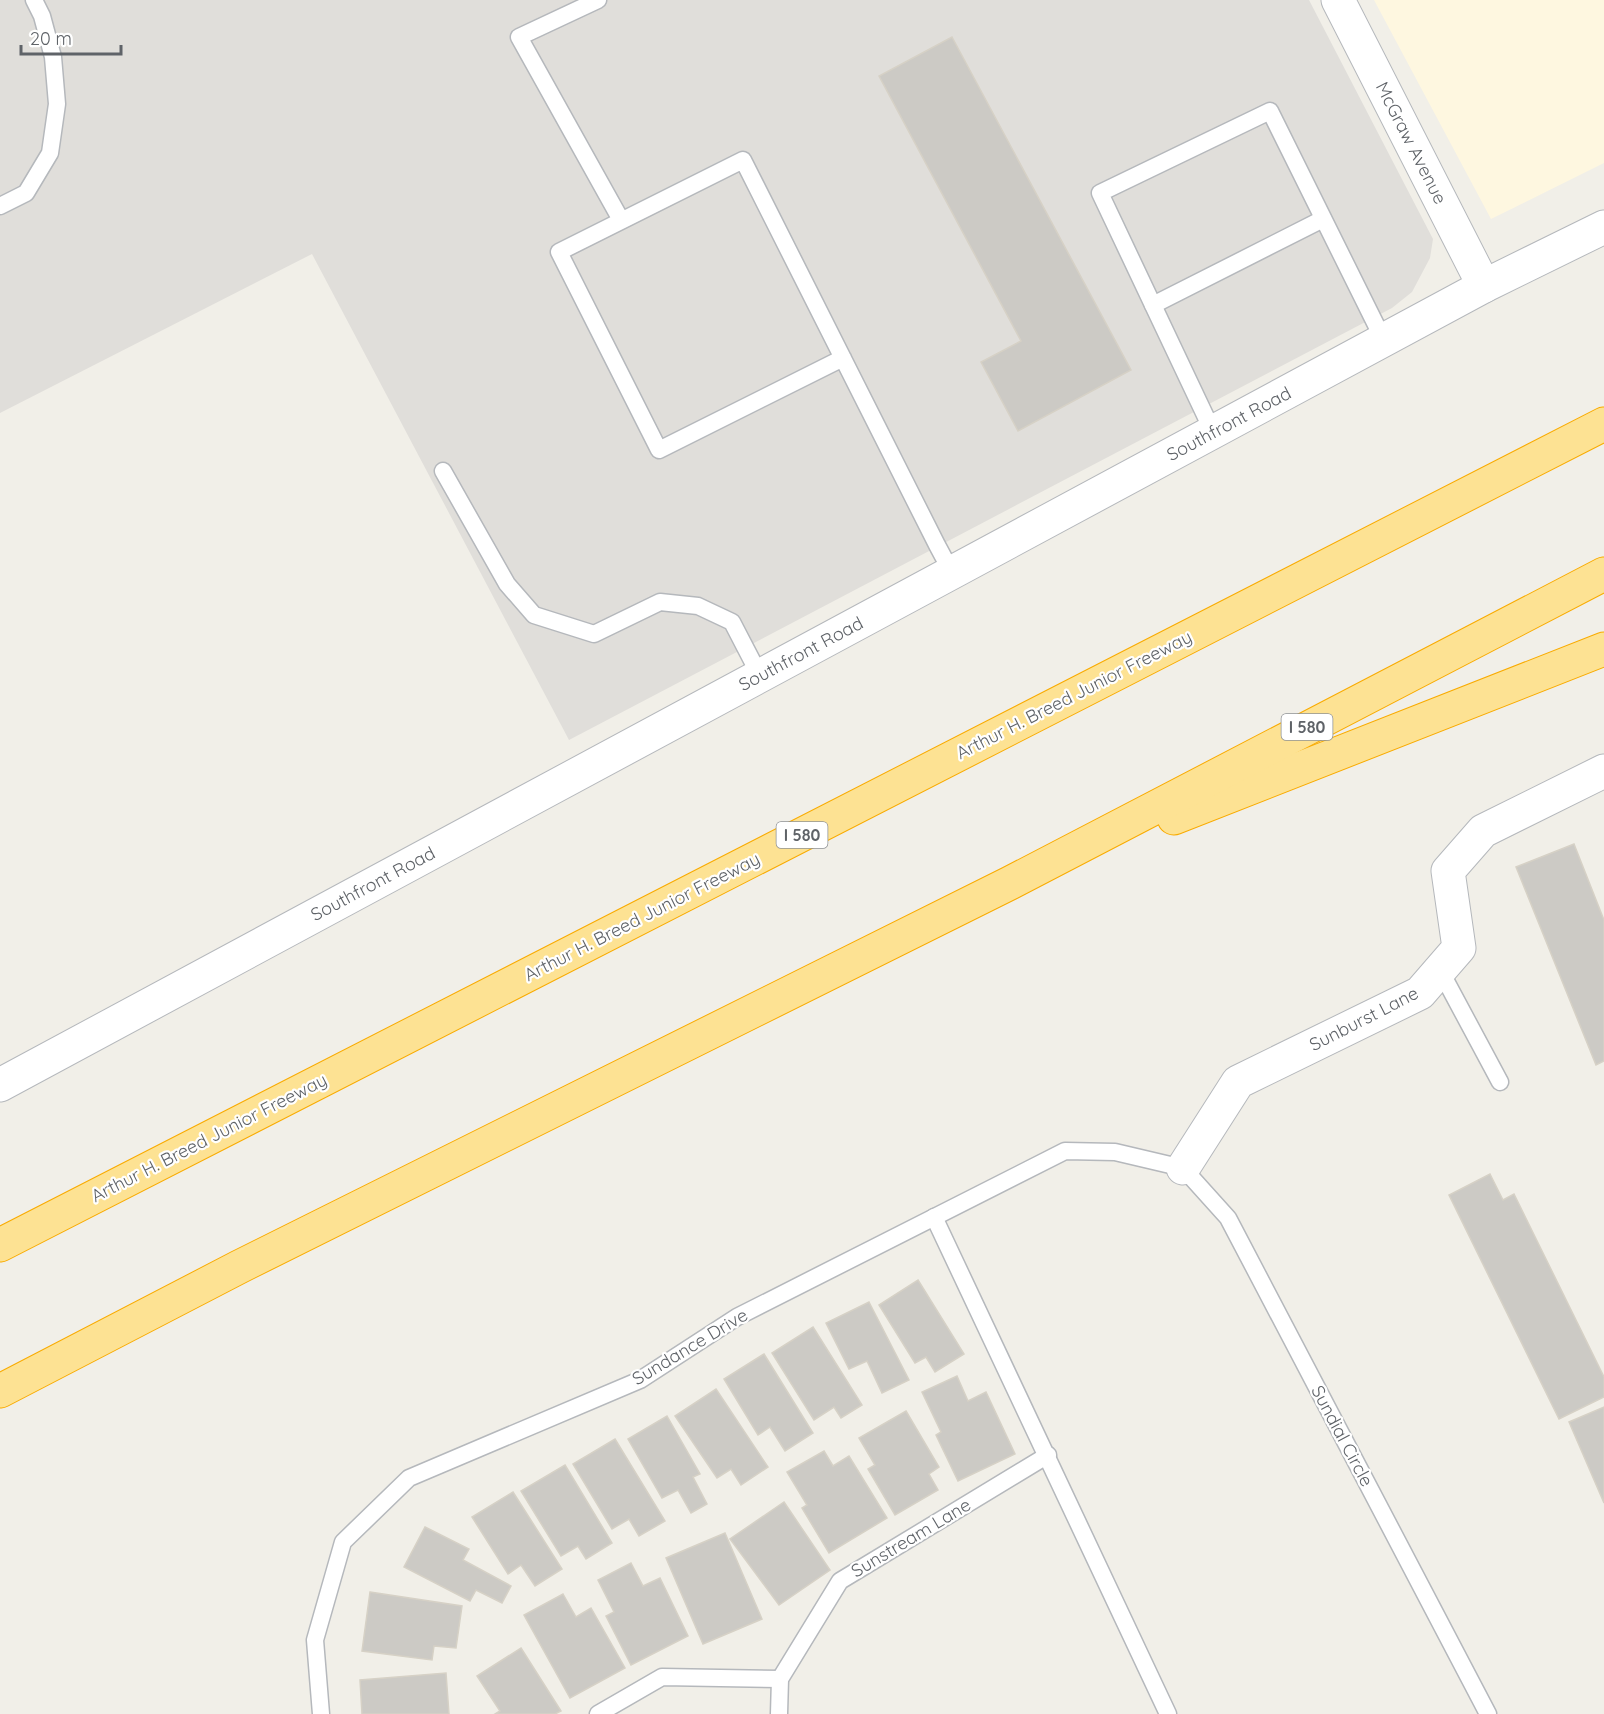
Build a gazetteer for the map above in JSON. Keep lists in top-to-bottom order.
{
  "streets": {
    "highway": ["Arthur H. Breed Junior Freeway", "I 580"],
    "street": ["McGraw Avenue", "Southfront Road", "Sunburst Lane"],
    "lane": ["Sundance Drive", "Sundial Circle", "Sunstream Lane"]
  },
  "crossings": [
    ["McGraw Avenue", "Southfront Road"],
    ["Sunburst Lane", "Sundance Drive"],
    ["Sunburst Lane", "Sundial Circle"],
    ["Sundance Drive", "Sundial Circle"]
  ],
  "scale_bar": "20 m"
}
